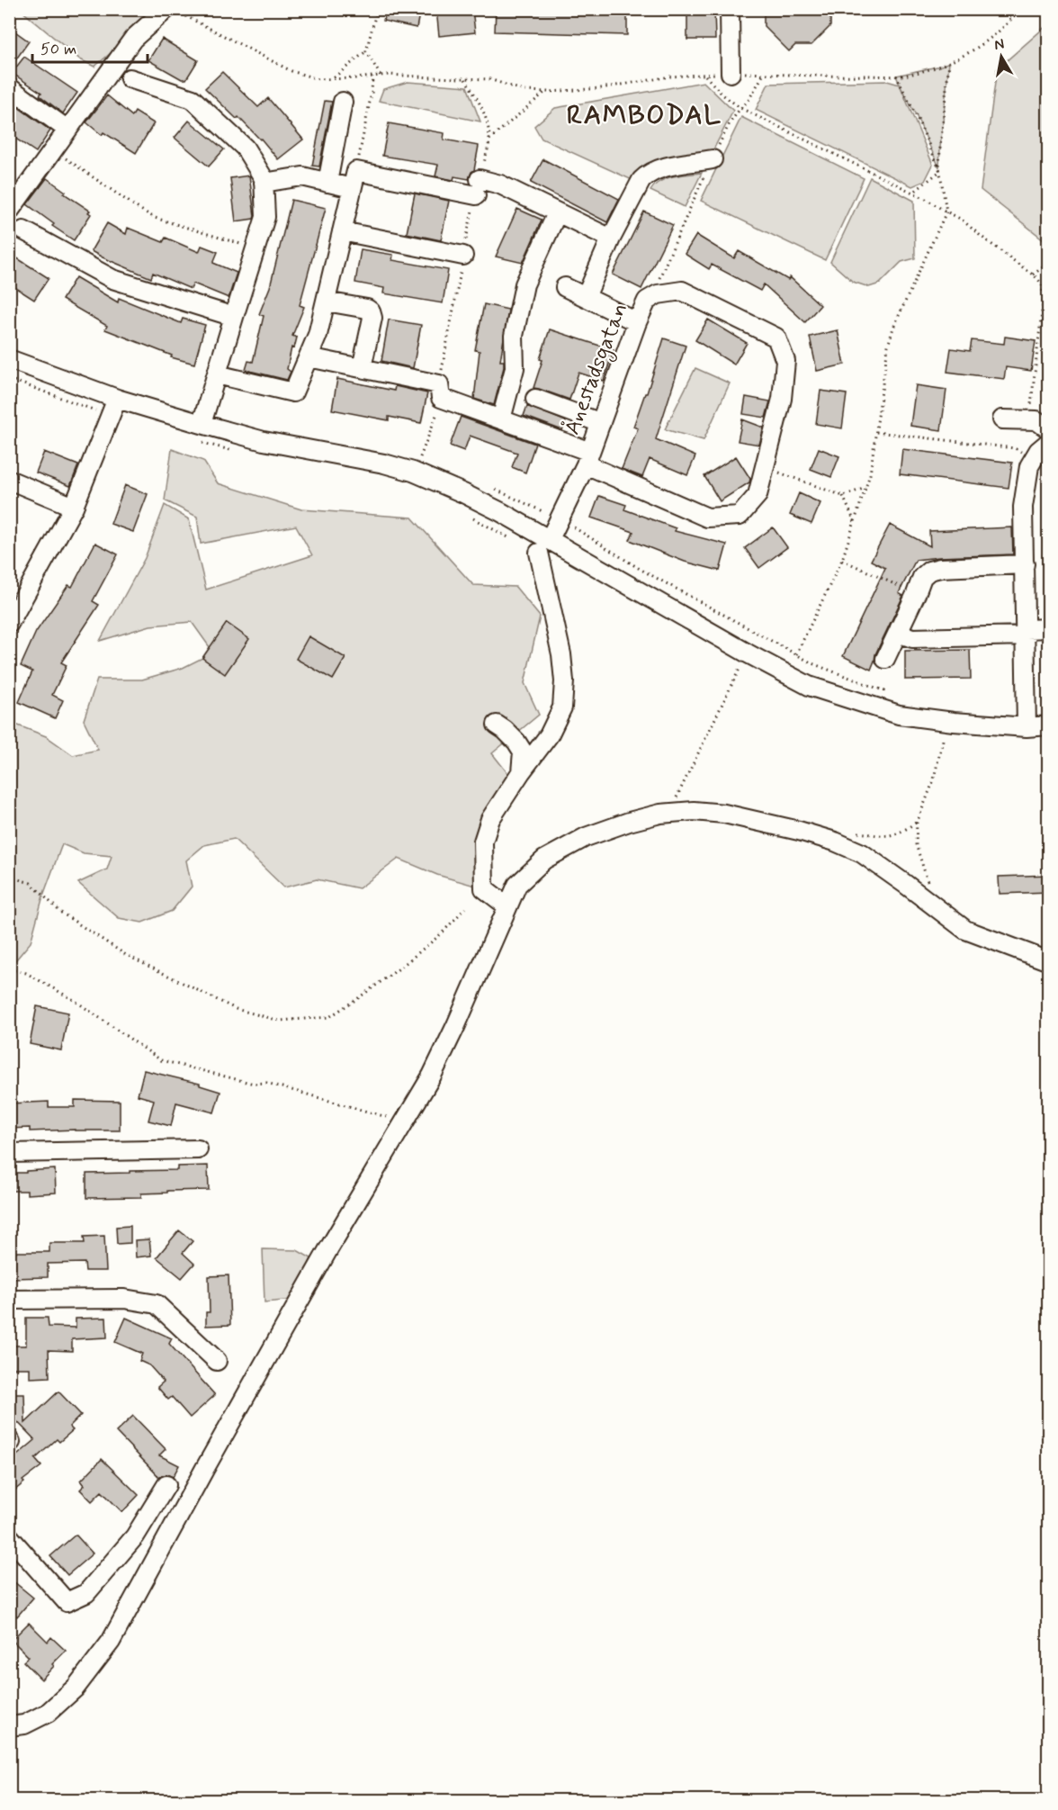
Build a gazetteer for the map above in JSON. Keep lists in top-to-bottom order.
{
  "streets": {
    "street": ["Ånestadsgatan"]
  },
  "districts": ["RAMBODAL"],
  "scale_bar": "50 m",
  "north": "top"
}
